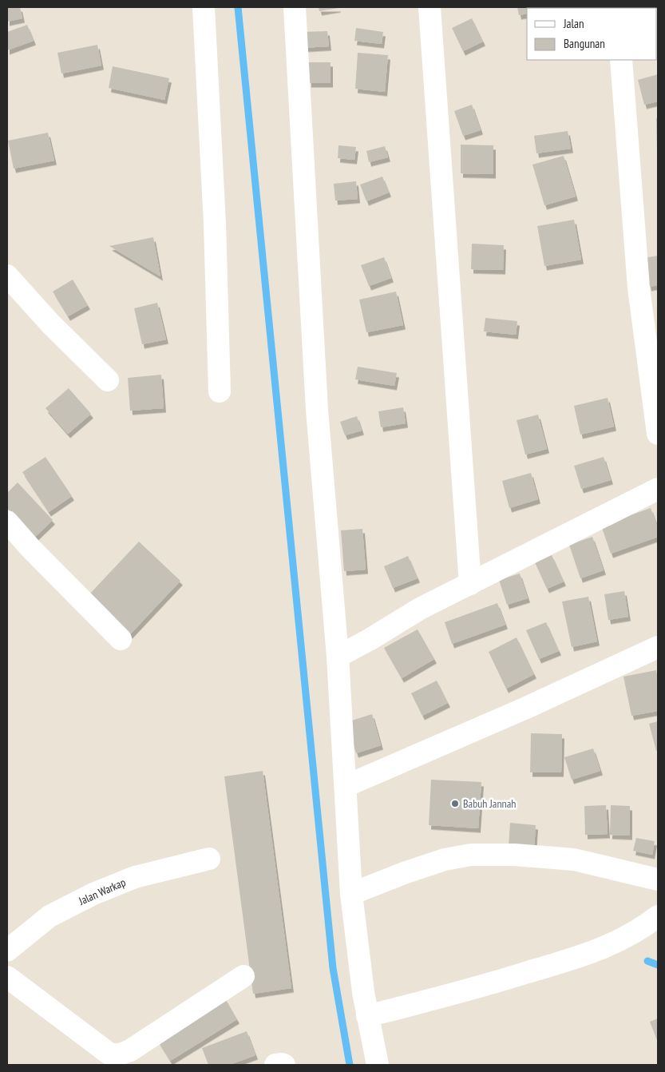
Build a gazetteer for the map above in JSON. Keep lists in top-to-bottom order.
{
  "streets": {
    "street": ["Jalan Warkap"]
  },
  "places": ["Babuh Jannah"],
  "legend": ["Jalan", "Bangunan"]
}
